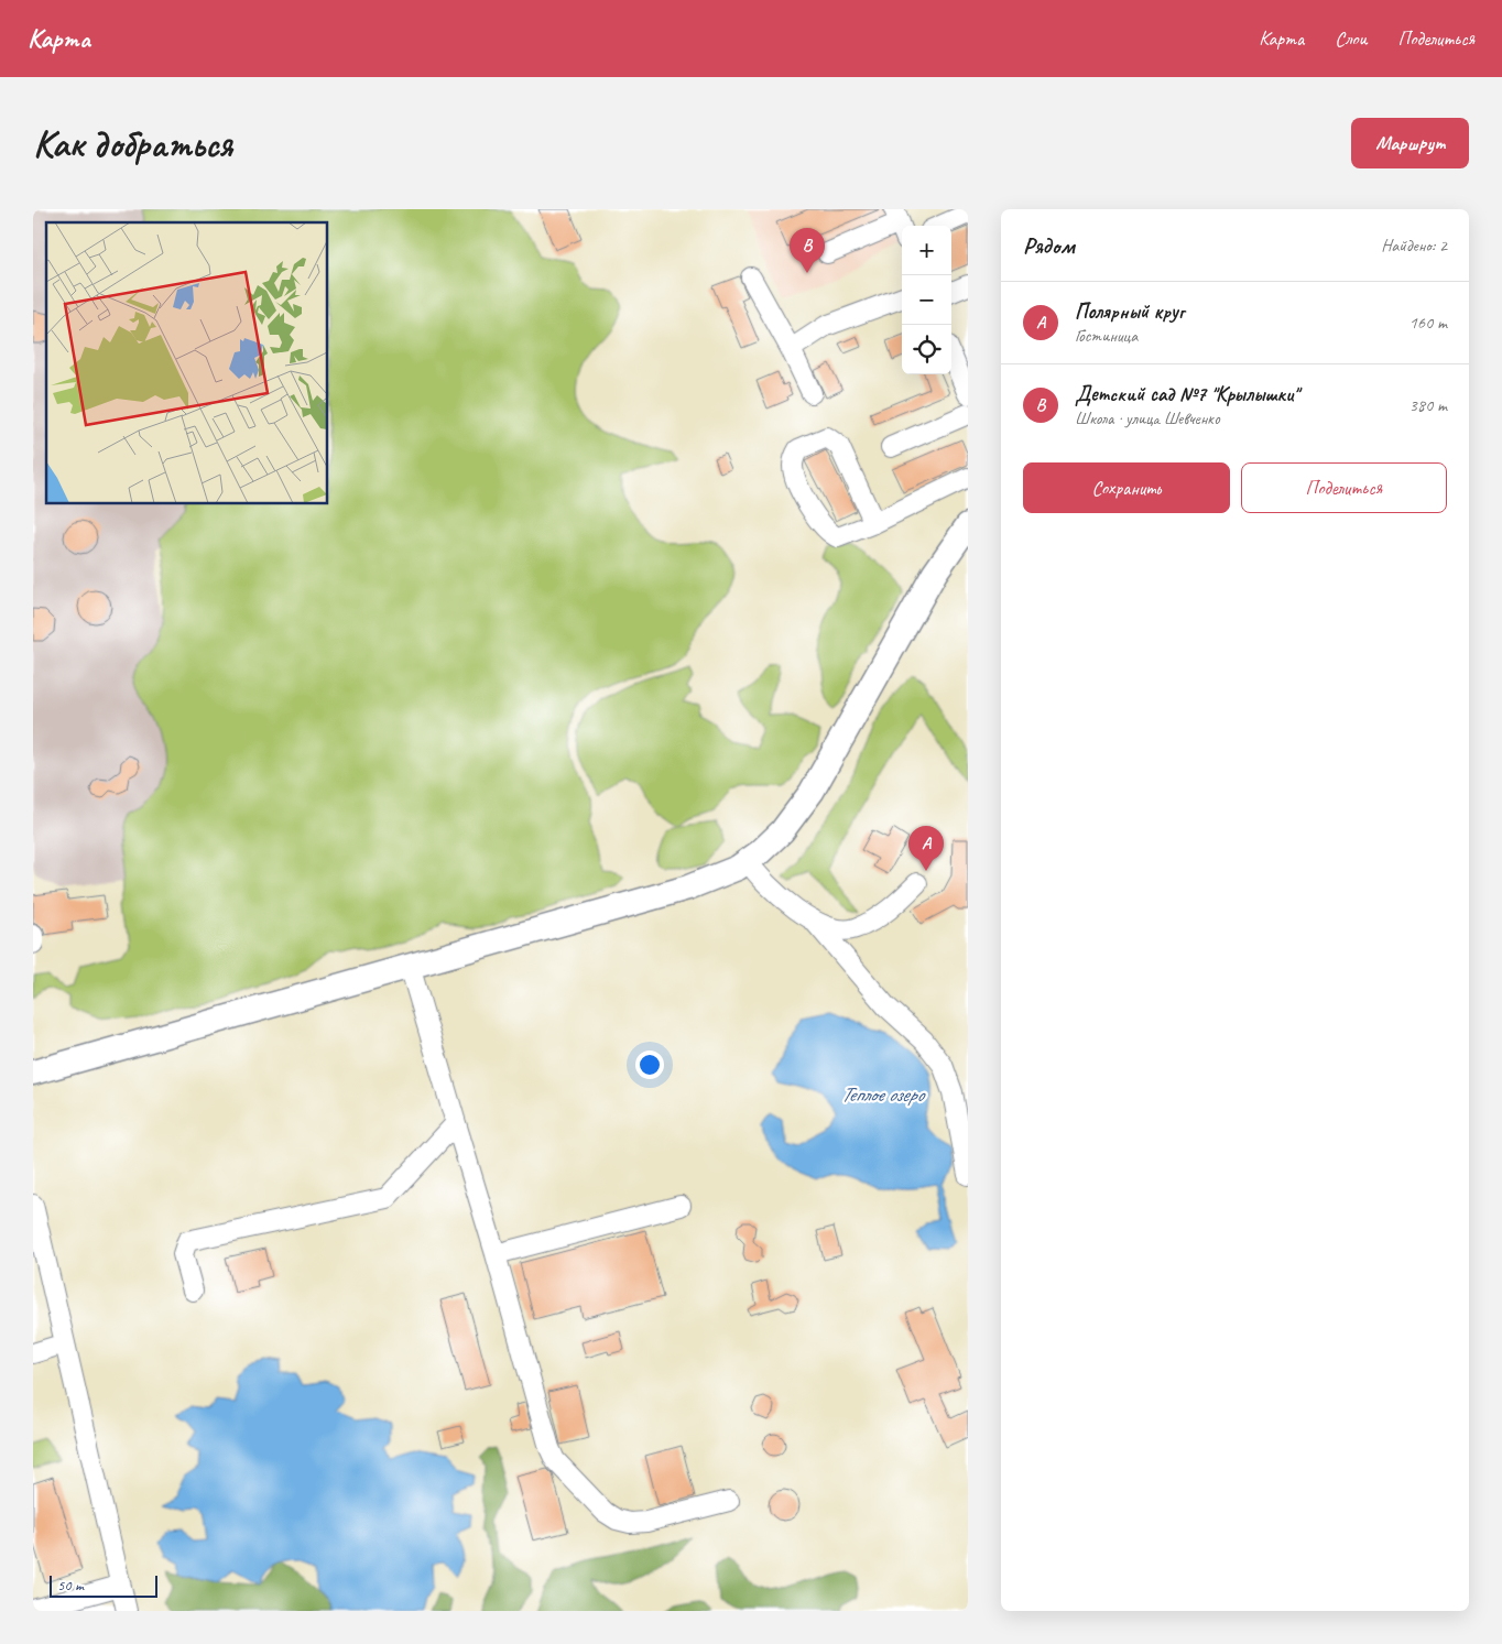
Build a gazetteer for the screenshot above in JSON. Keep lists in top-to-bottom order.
{
  "water": ["Теплое озеро"],
  "scale_bar": "50 m",
  "page": {
    "header": "Карта",
    "nav": ["Карта", "Слои", "Поделиться"],
    "buttons": [
      "Маршрут",
      ["Сохранить", "Поделиться"]
    ],
    "title": "Как добраться",
    "heading": ["Рядом", "Найдено: 2"],
    "map_buttons": ["+", "−"],
    "pins": ["B", "A"],
    "list": [
      {
        "mark": "A",
        "name": "Полярный круг",
        "note": "Гостиница",
        "value": "160 m"
      },
      {
        "mark": "B",
        "name": "Детский сад №7 \"Крылышки\"",
        "note": "Школа · улица Шевченко",
        "value": "380 m"
      }
    ],
    "scale": "50 m"
  }
}
